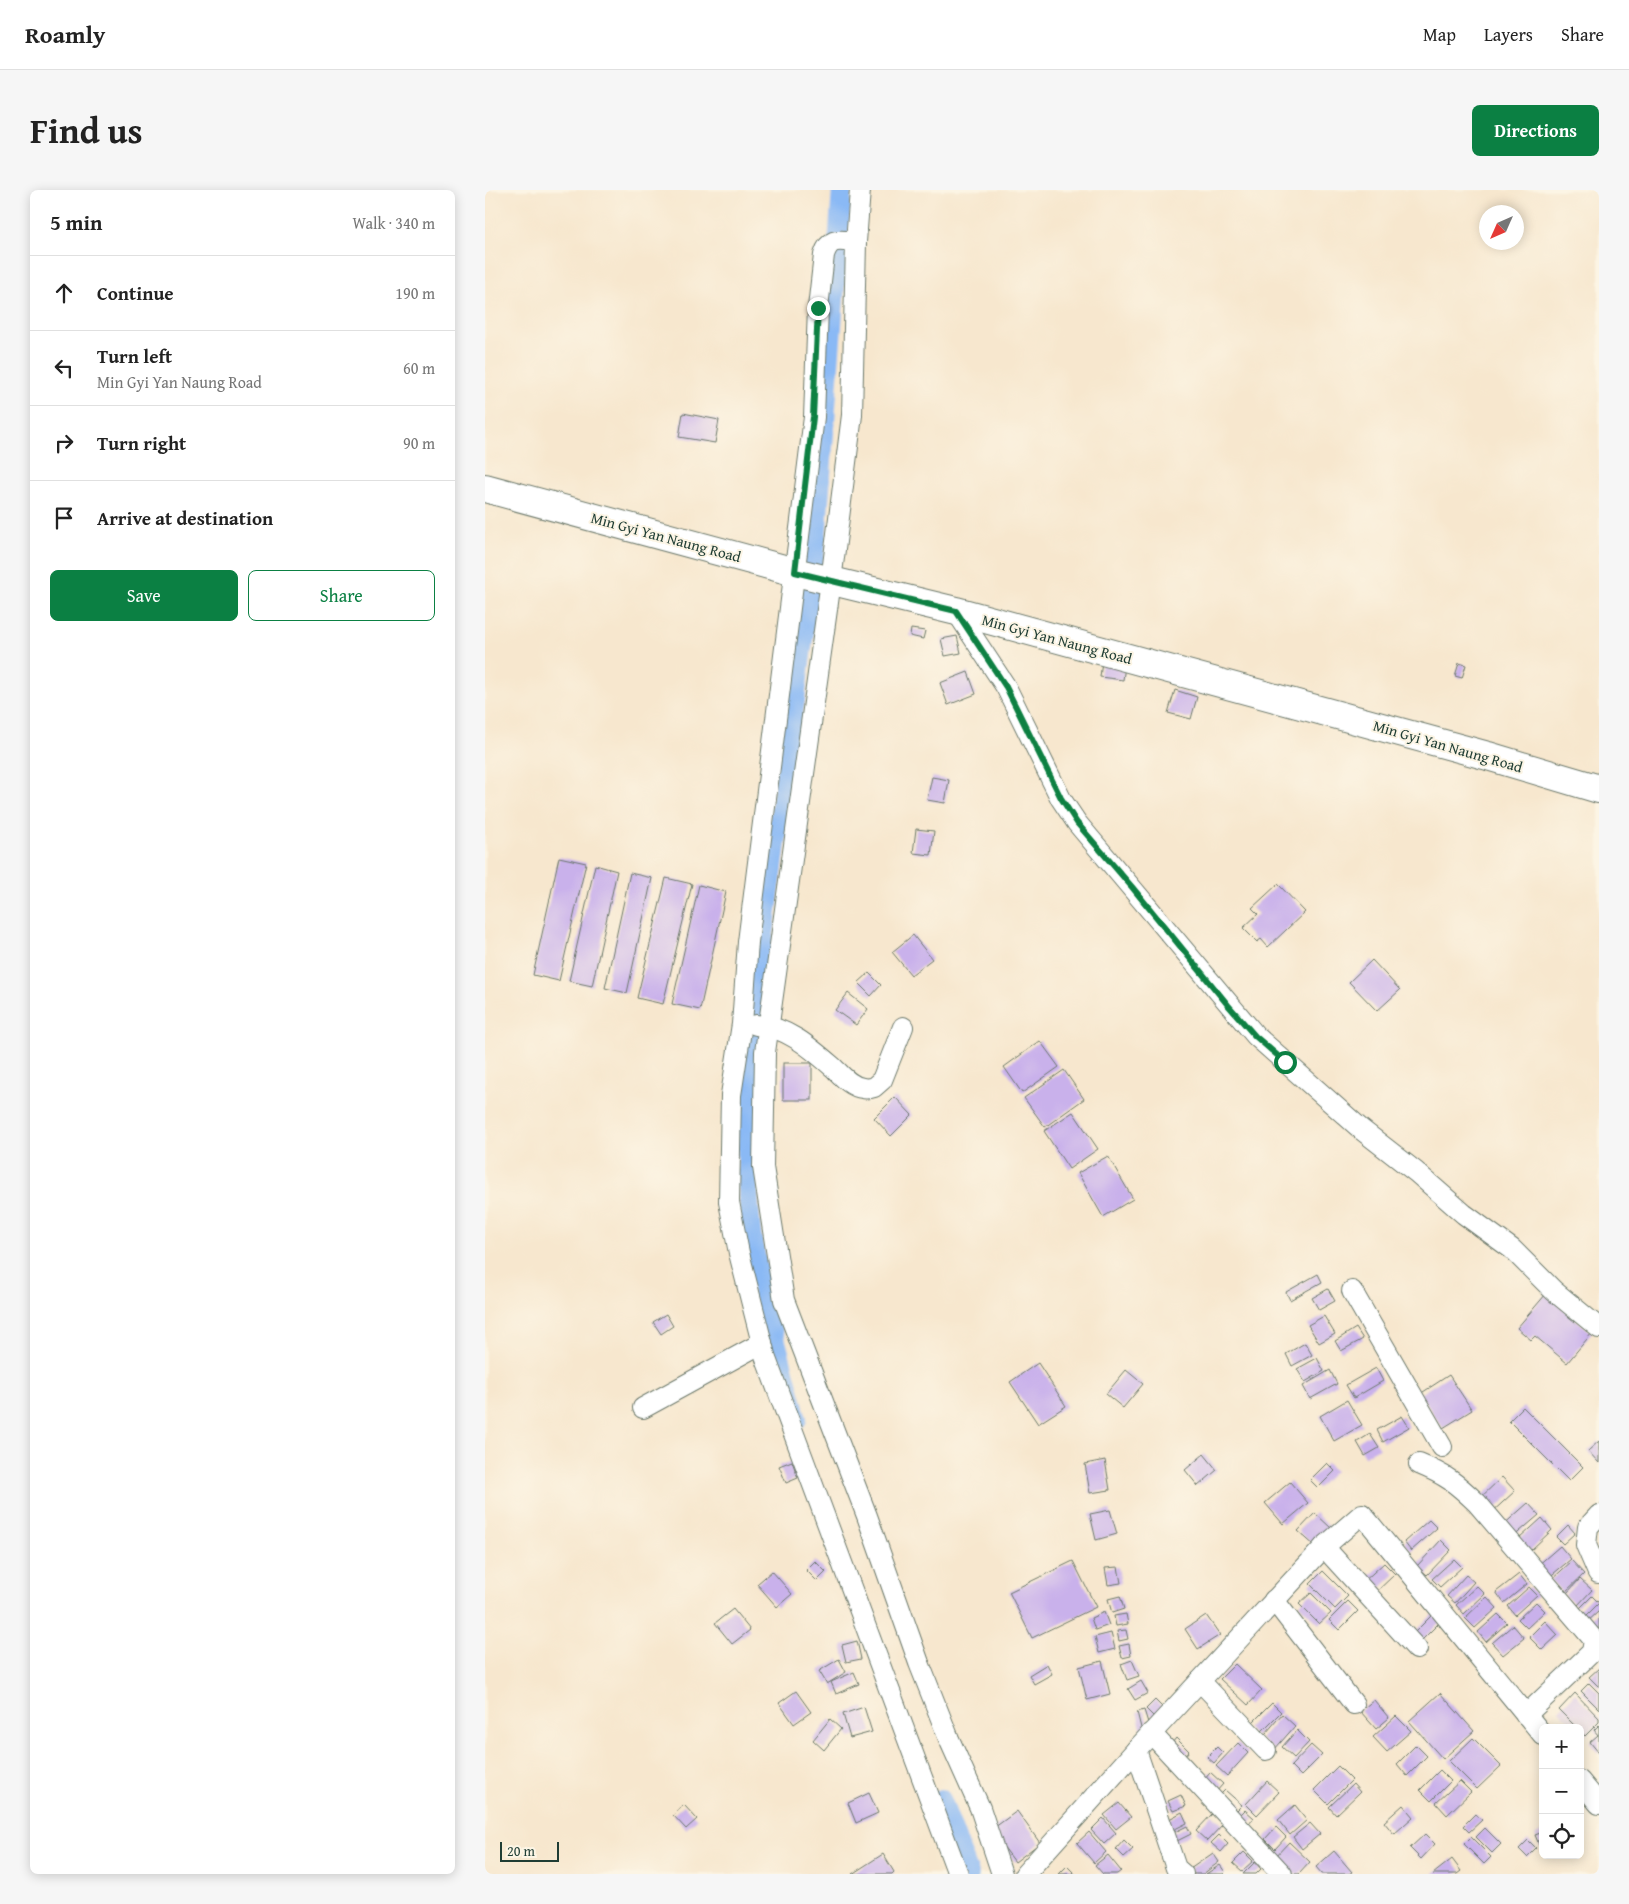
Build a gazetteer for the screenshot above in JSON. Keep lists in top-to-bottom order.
{
  "streets": {
    "street": ["Min Gyi Yan Naung Road"]
  },
  "scale_bar": "20 m",
  "north": "bottom left",
  "page": {
    "header": "Roamly",
    "nav": ["Map", "Layers", "Share"],
    "title": "Find us",
    "buttons": [
      "Directions",
      ["Save", "Share"]
    ],
    "heading": ["5 min", "Walk · 340 m"],
    "list": [
      ["Continue", "190 m"],
      ["Turn left", "Min Gyi Yan Naung Road", "60 m"],
      ["Turn right", "90 m"],
      "Arrive at destination"
    ],
    "map_buttons": ["+", "−"],
    "scale": "20 m"
  }
}
